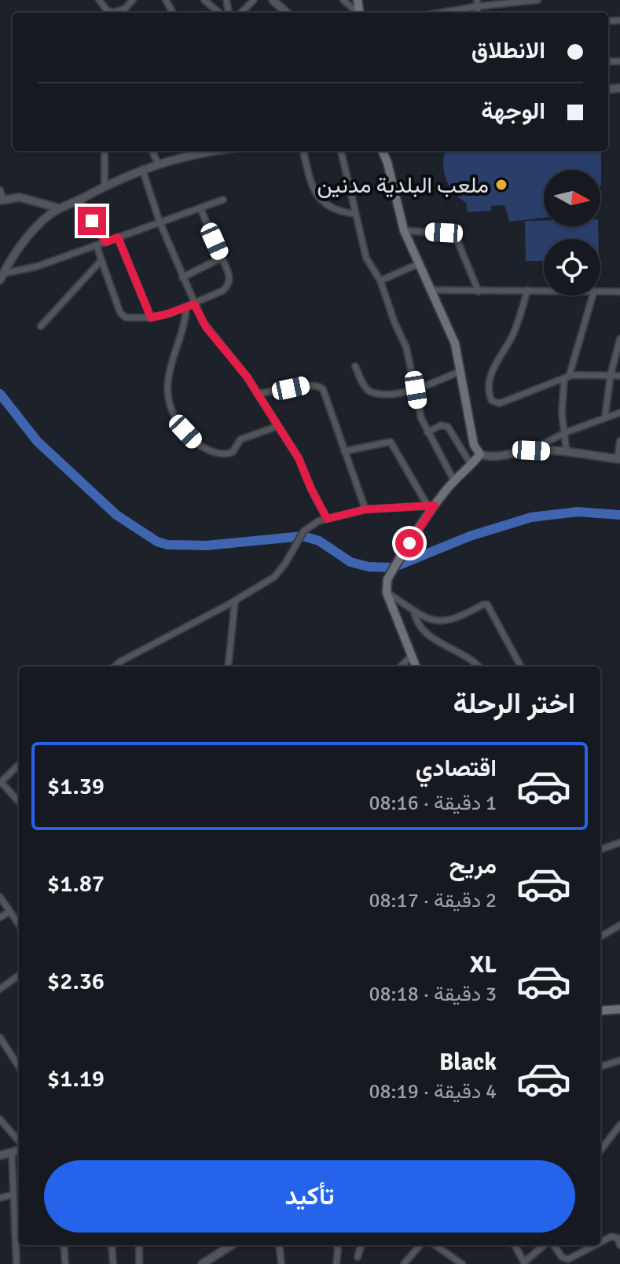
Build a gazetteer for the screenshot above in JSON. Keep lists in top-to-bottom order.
{
  "places": ["ملعب البلدية مدنين"],
  "north": "right",
  "page": {
    "banner": ["الانطلاق", "الوجهة"],
    "heading": "اختر الرحلة",
    "list": [
      {
        "name": "اقتصادي",
        "note": "1 دقيقة · 08:16",
        "value": "$1.39"
      },
      {
        "name": "مريح",
        "note": "2 دقيقة · 08:17",
        "value": "$1.87"
      },
      {
        "name": "XL",
        "note": "3 دقيقة · 08:18",
        "value": "$2.36"
      },
      {
        "name": "Black",
        "note": "4 دقيقة · 08:19",
        "value": "$1.19"
      }
    ],
    "buttons": "تأكيد"
  }
}
